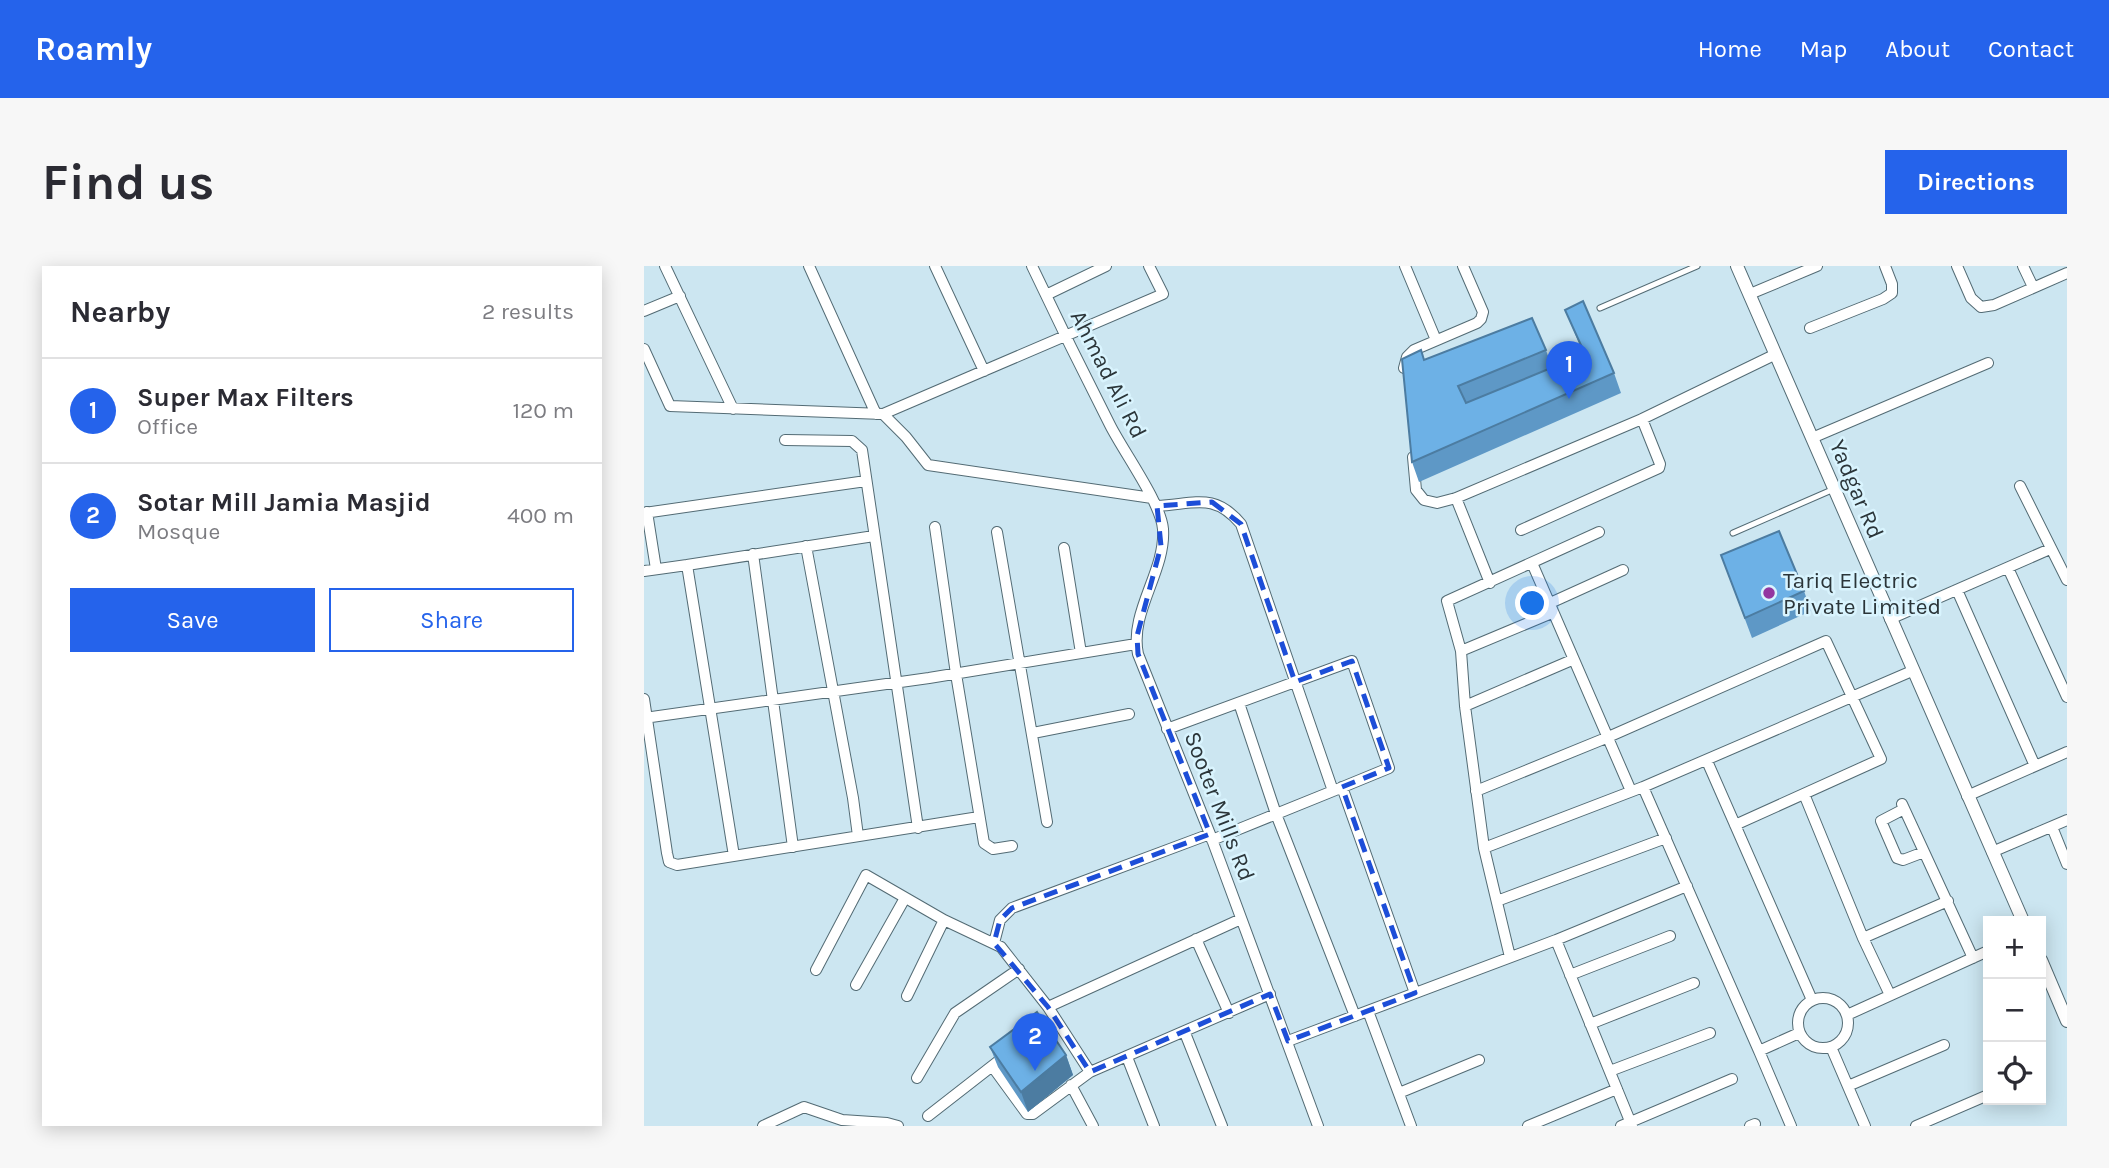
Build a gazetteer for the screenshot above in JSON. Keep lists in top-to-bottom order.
{
  "streets": {
    "street": ["Ahmad Ali Rd", "Yadgar Rd", "Sooter Mills Rd"]
  },
  "places": ["Tariq Electric Private Limited"],
  "page": {
    "header": "Roamly",
    "nav": [
      "Home",
      "Map",
      "About",
      "Contact"
    ],
    "buttons": [
      "Directions",
      ["Save", "Share"]
    ],
    "title": "Find us",
    "heading": ["Nearby", "2 results"],
    "pins": ["1", "2"],
    "list": [
      {
        "mark": "1",
        "name": "Super Max Filters",
        "note": "Office",
        "value": "120 m"
      },
      {
        "mark": "2",
        "name": "Sotar Mill Jamia Masjid",
        "note": "Mosque",
        "value": "400 m"
      }
    ],
    "map_buttons": ["+", "−"]
  }
}
